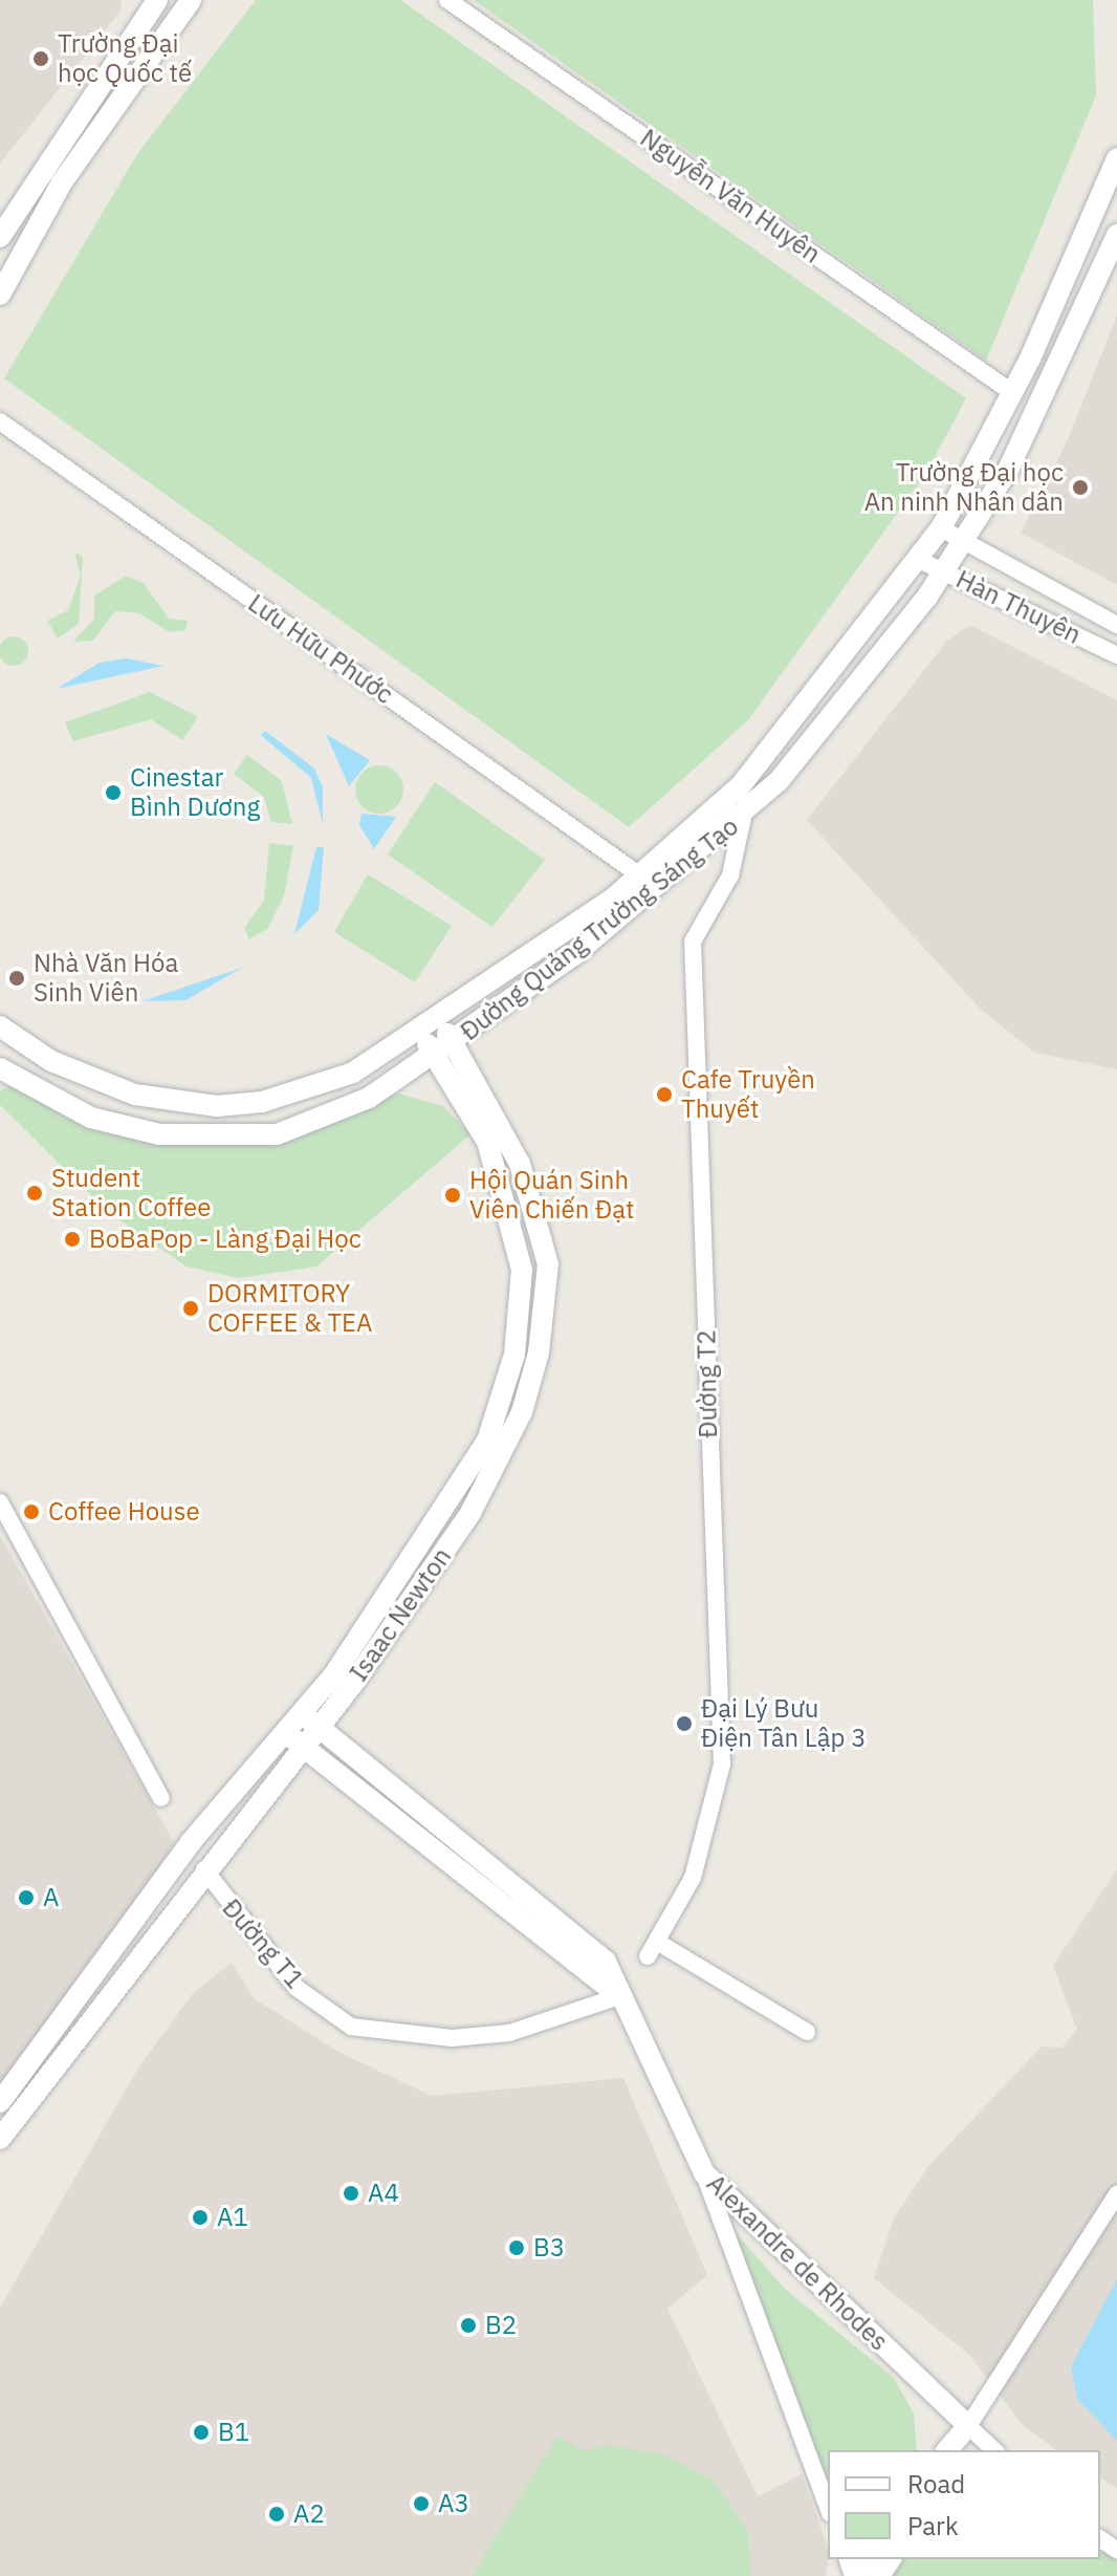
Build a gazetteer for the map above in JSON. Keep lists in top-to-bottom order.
{
  "streets": {
    "street": [
      "Nguyễn Văn Huyên",
      "Hàn Thuyên",
      "Lưu Hữu Phước",
      "Đường Quảng Trường Sáng Tạo",
      "Đường T2",
      "Isaac Newton",
      "Đường T1",
      "Alexandre de Rhodes"
    ]
  },
  "crossings": [
    ["Nguyễn Văn Huyên", "Đường Quảng Trường Sáng Tạo"],
    ["Hàn Thuyên", "Đường Quảng Trường Sáng Tạo"],
    ["Lưu Hữu Phước", "Đường Quảng Trường Sáng Tạo"],
    ["Đường Quảng Trường Sáng Tạo", "Đường T2"],
    ["Đường Quảng Trường Sáng Tạo", "Isaac Newton"],
    ["Isaac Newton", "Đường T1"],
    ["Isaac Newton", "Alexandre de Rhodes"],
    ["Đường T1", "Alexandre de Rhodes"]
  ],
  "places": [
    "Trường Đại học Quốc tế",
    "Trường Đại học An ninh Nhân dân",
    "Cinestar Bình Dương",
    "Nhà Văn Hóa Sinh Viên",
    "Cafe Truyền Thuyết",
    "Student Station Coffee",
    "Hội Quán Sinh Viên Chiến Đạt",
    "BoBaPop - Làng Đại Học",
    "DORMITORY COFFEE & TEA",
    "Coffee House",
    "Đại Lý Bưu Điện Tân Lập 3",
    "A",
    "A4",
    "A1",
    "B3",
    "B2",
    "B1",
    "A3",
    "A2"
  ],
  "legend": ["Road", "Park"]
}
